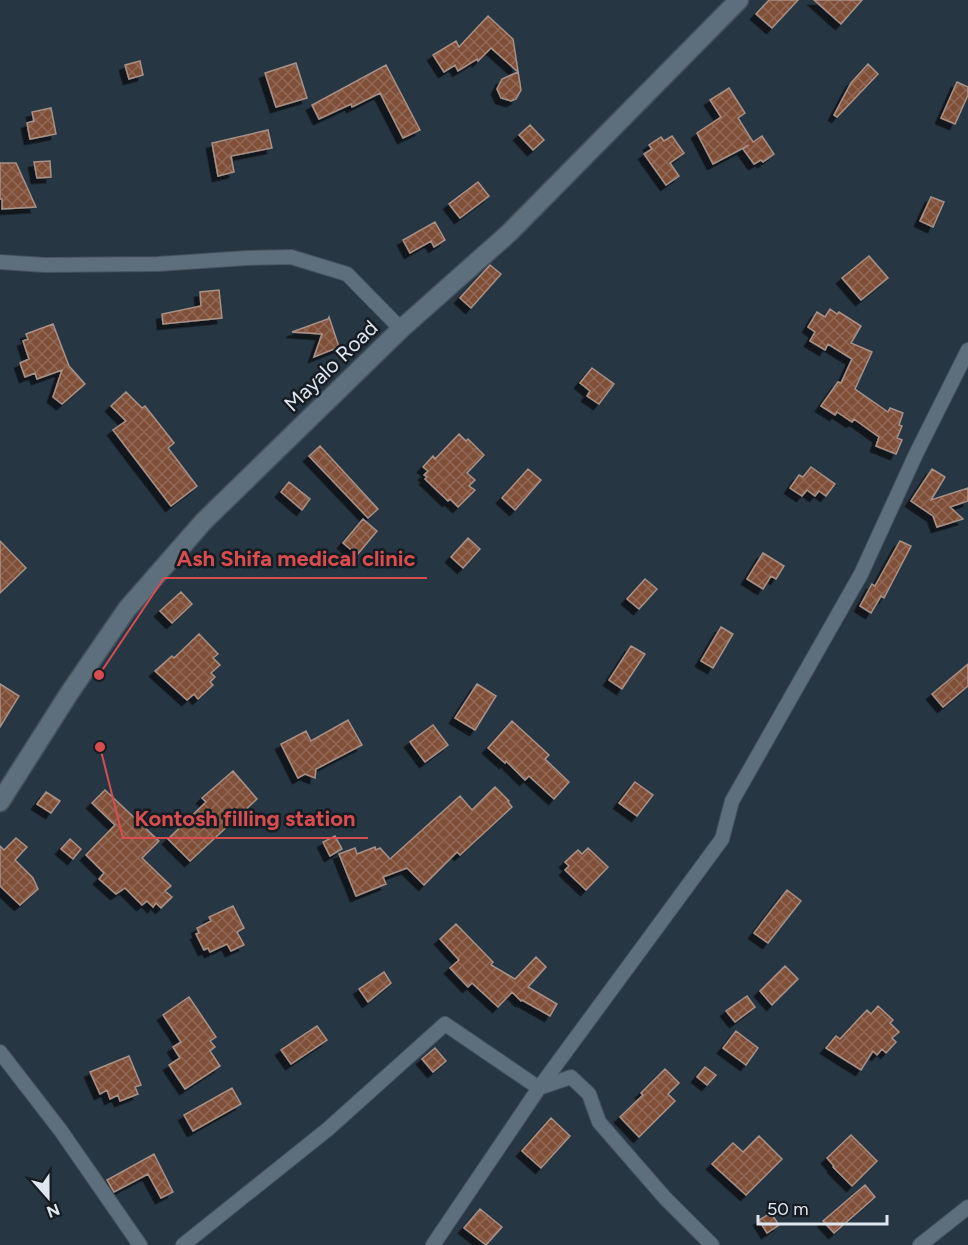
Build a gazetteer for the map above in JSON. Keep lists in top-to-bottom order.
{
  "streets": {
    "street": ["Mayalo Road"]
  },
  "places": ["Ash Shifa medical clinic", "Kontosh filling station"],
  "scale_bar": "50 m",
  "north": "bottom"
}
